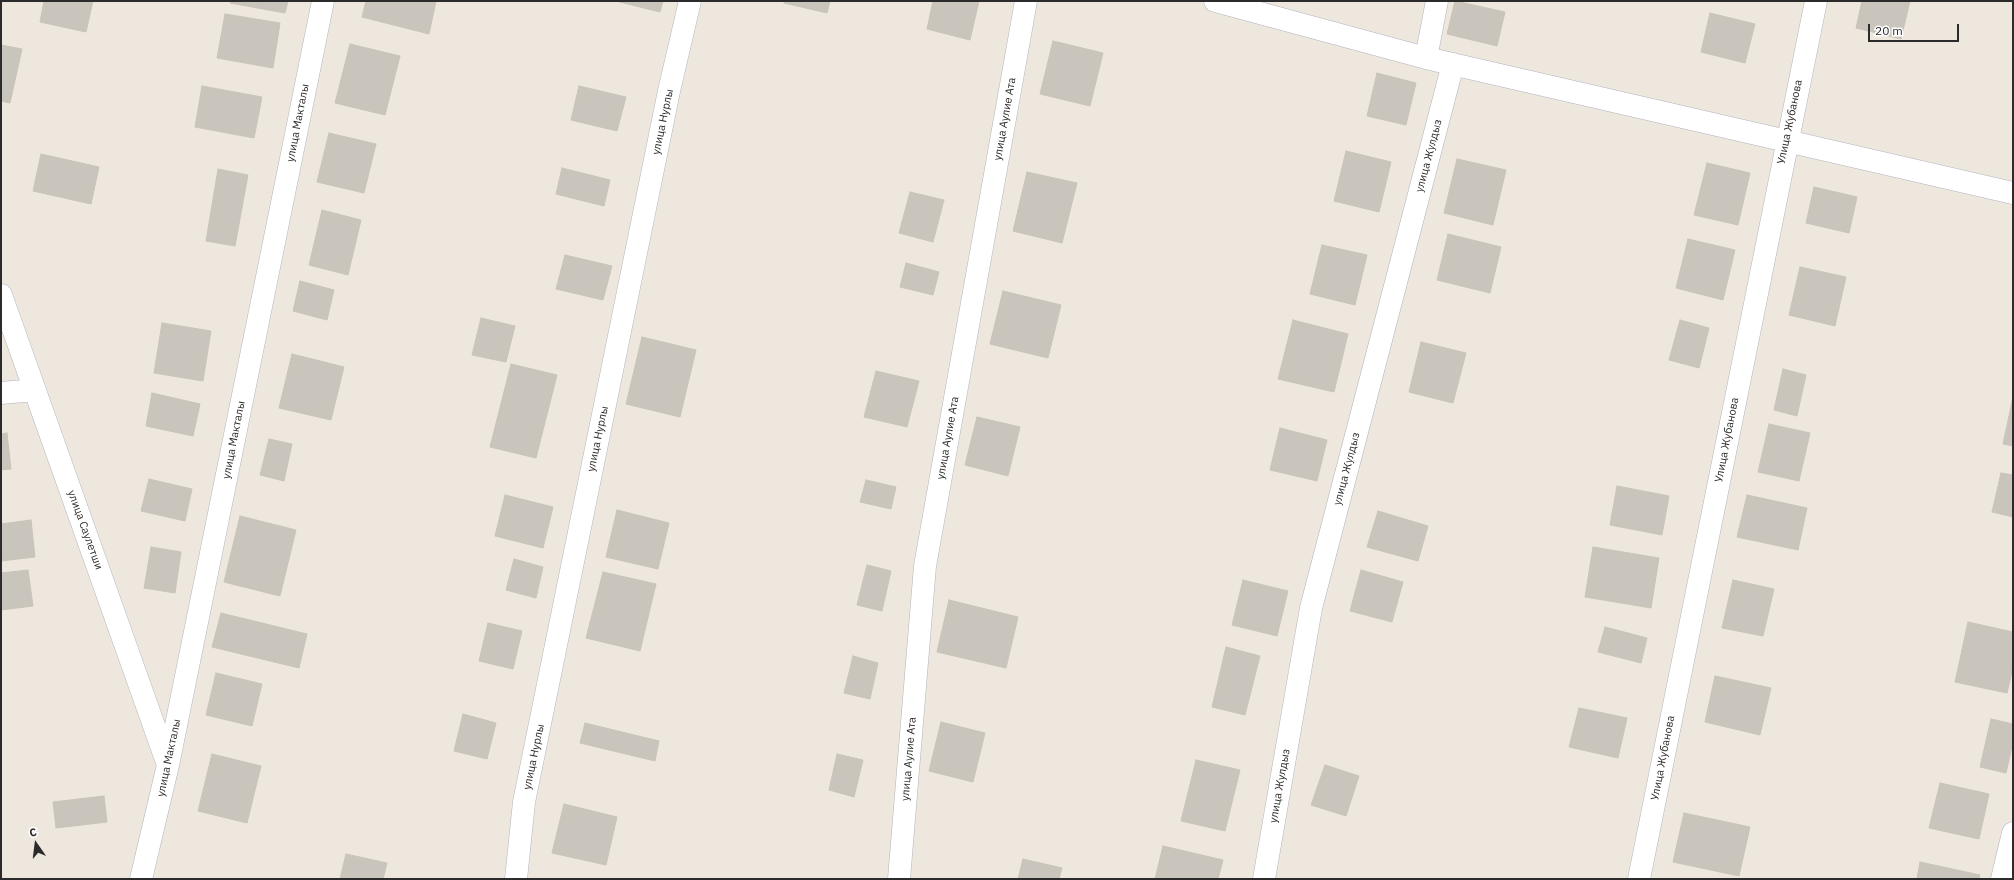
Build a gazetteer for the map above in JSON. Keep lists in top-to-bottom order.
{
  "streets": {
    "street": [
      "улица Аулие Ата",
      "улица Нурлы",
      "Улица Жубанова",
      "улица Макталы",
      "улица Жулдыз",
      "улица Саулетши"
    ]
  },
  "crossings": [
    ["улица Макталы", "улица Саулетши"]
  ],
  "scale_bar": "20 m",
  "north": "top"
}
